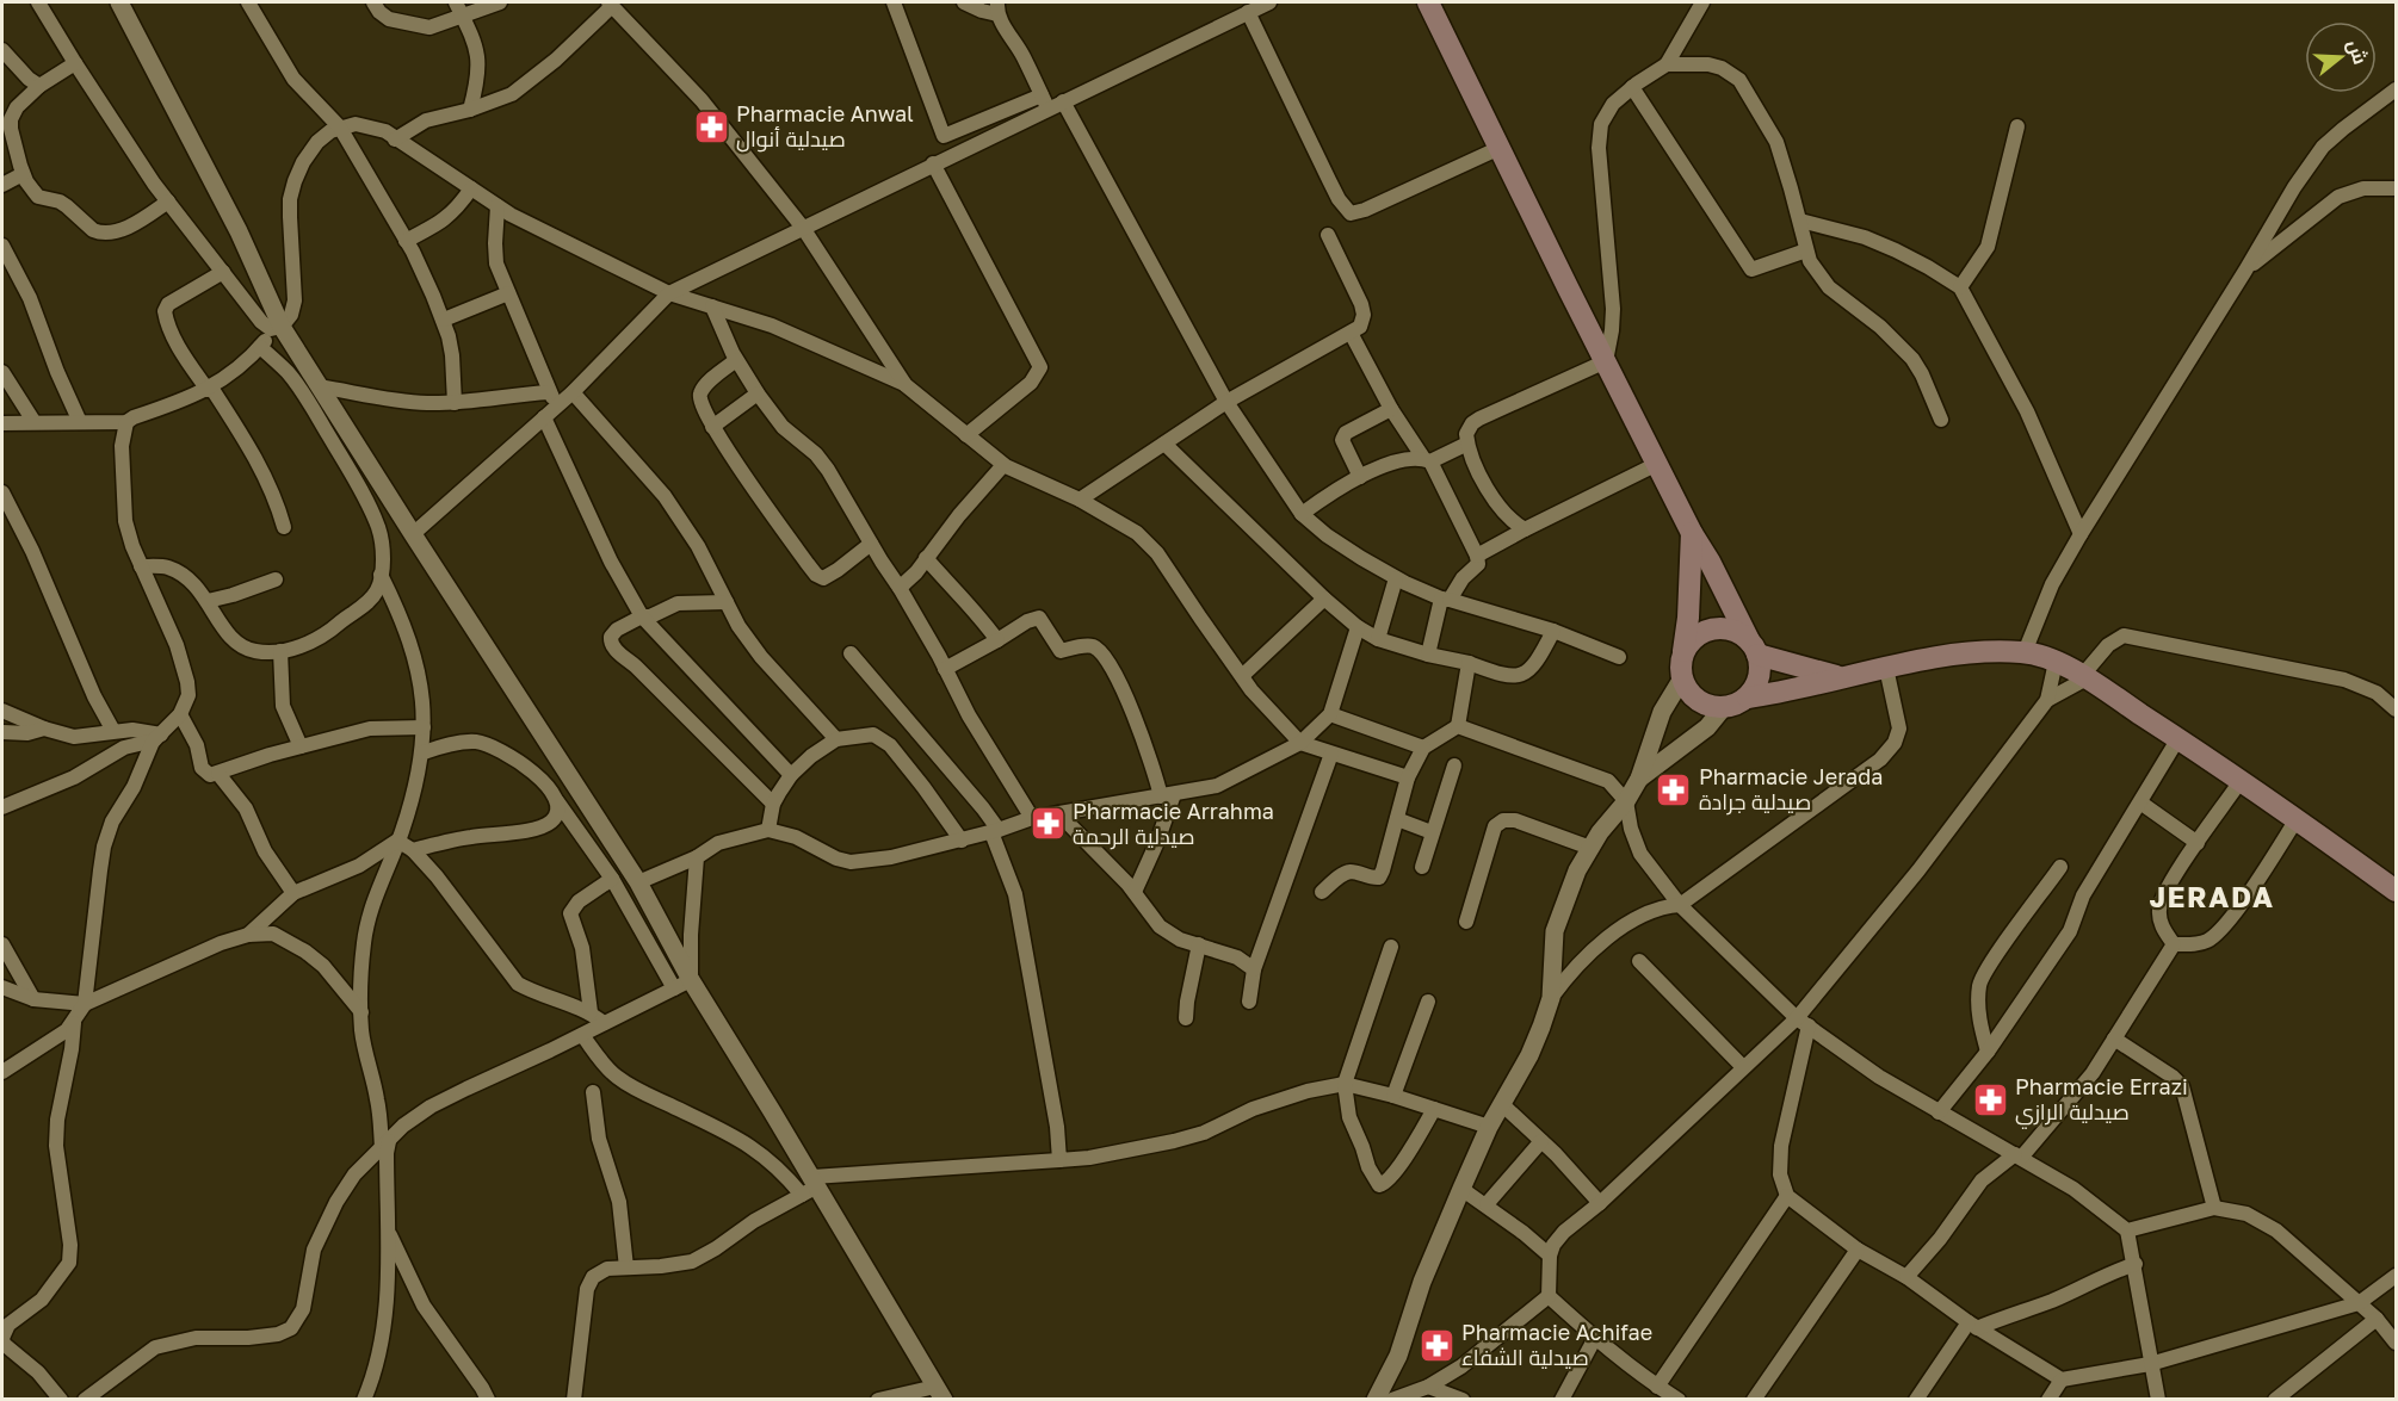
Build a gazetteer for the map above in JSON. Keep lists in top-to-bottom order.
{
  "districts": ["JERADA"],
  "places": {
    "pharmacy": [
      "Pharmacie Anwal صيدلية أنوال",
      "Pharmacie Jerada صيدلية جرادة",
      "Pharmacie Arrahma صيدلية الرحمة",
      "Pharmacie Errazi صيدلية الرازي",
      "Pharmacie Achifae صيدلية الشفاء"
    ]
  },
  "north": "right"
}
